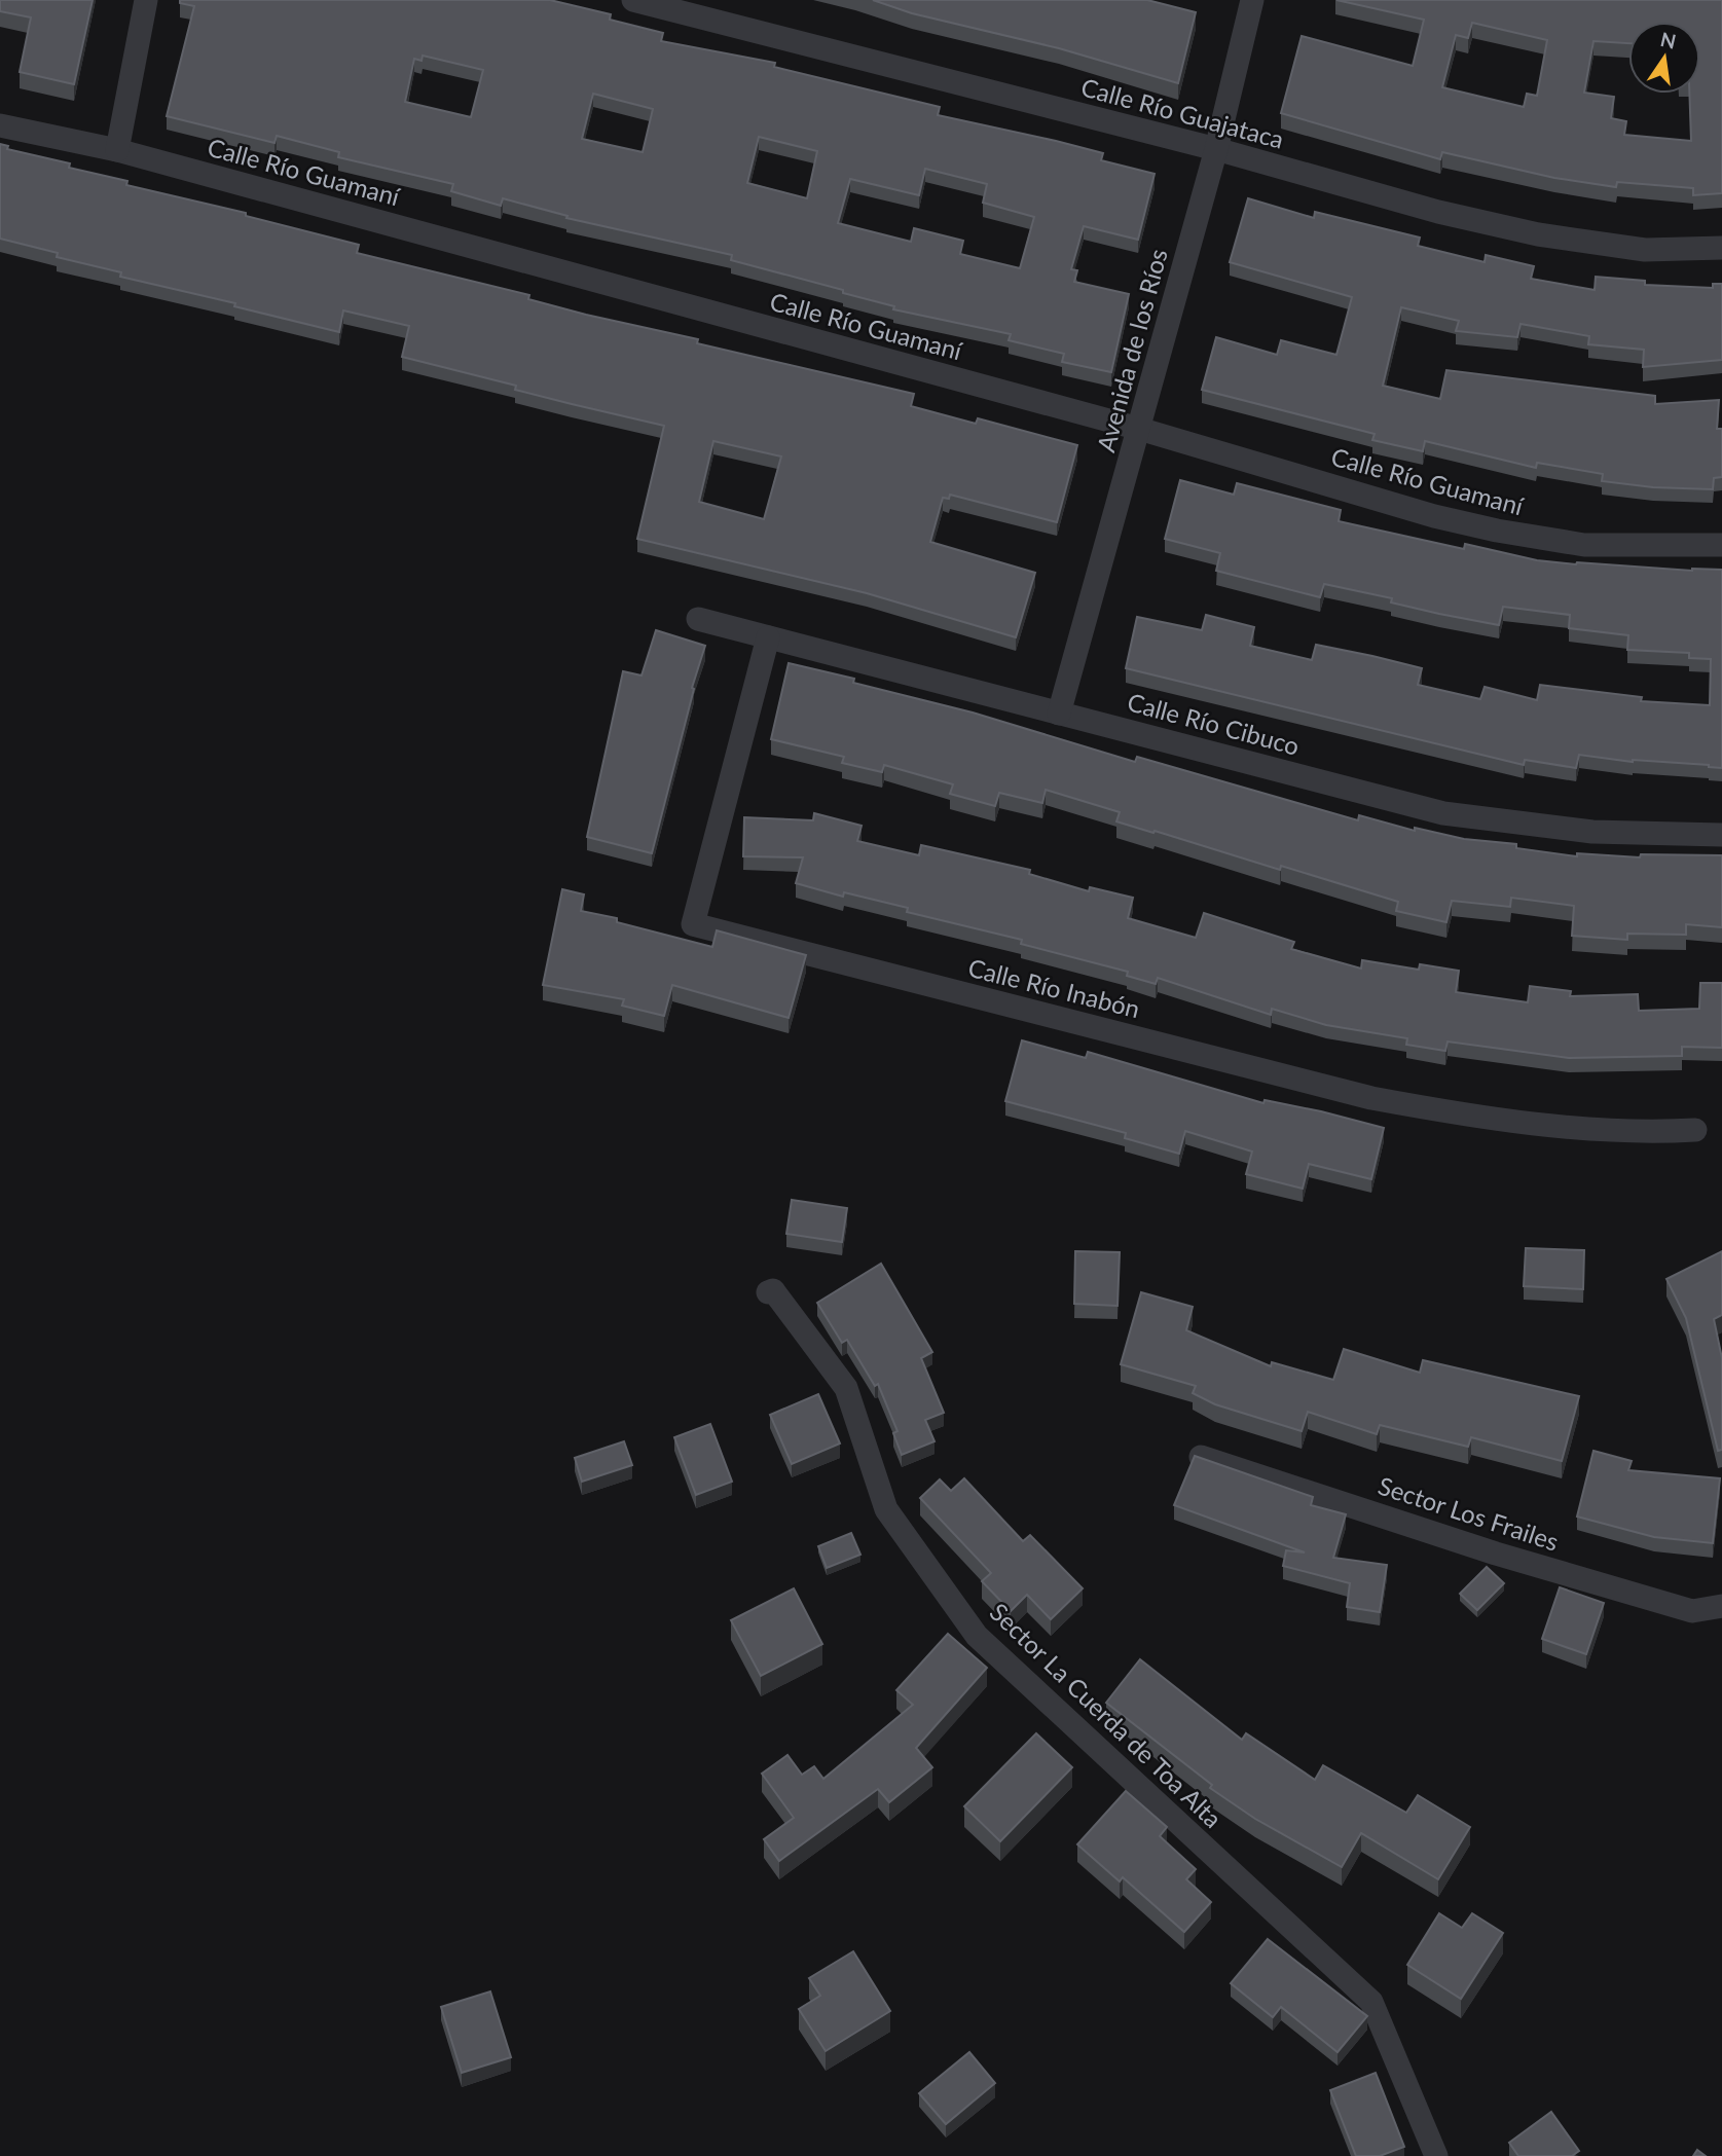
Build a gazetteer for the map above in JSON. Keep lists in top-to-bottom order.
{
  "streets": {
    "street": [
      "Calle Río Guajataca",
      "Calle Río Guamaní",
      "Avenida de los Ríos",
      "Calle Río Cibuco",
      "Calle Río Inabón",
      "Sector Los Frailes",
      "Sector La Cuerda de Toa Alta"
    ]
  },
  "crossings": [
    ["Calle Río Guajataca", "Avenida de los Ríos"],
    ["Calle Río Guamaní", "Avenida de los Ríos"],
    ["Avenida de los Ríos", "Calle Río Cibuco"],
    ["Calle Río Cibuco", "Calle Río Inabón"]
  ],
  "north": "top"
}
